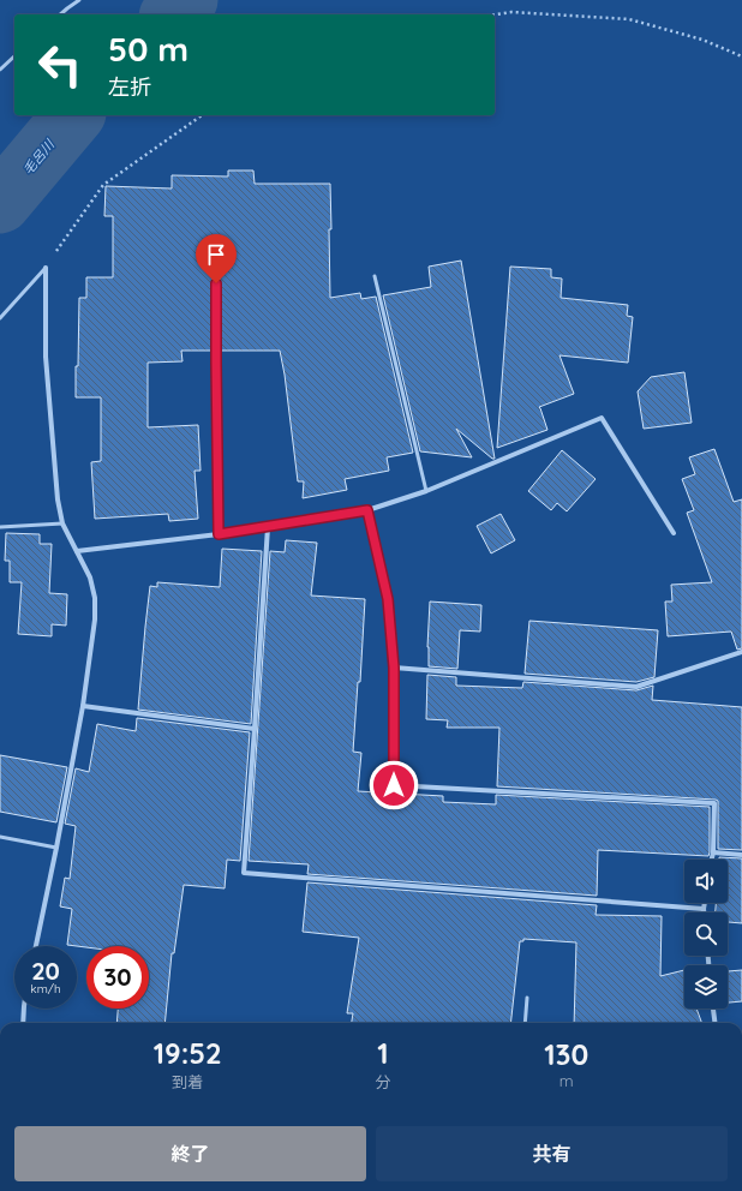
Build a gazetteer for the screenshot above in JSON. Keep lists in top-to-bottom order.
{
  "water": ["毛呂川"],
  "page": {
    "turn": ["50 m", "左折"],
    "speed": "20 km/h",
    "limit": "30",
    "eta": [
      "19:52",
      "到着",
      "1",
      "分",
      "130",
      "m"
    ],
    "buttons": ["終了", "共有"]
  }
}
